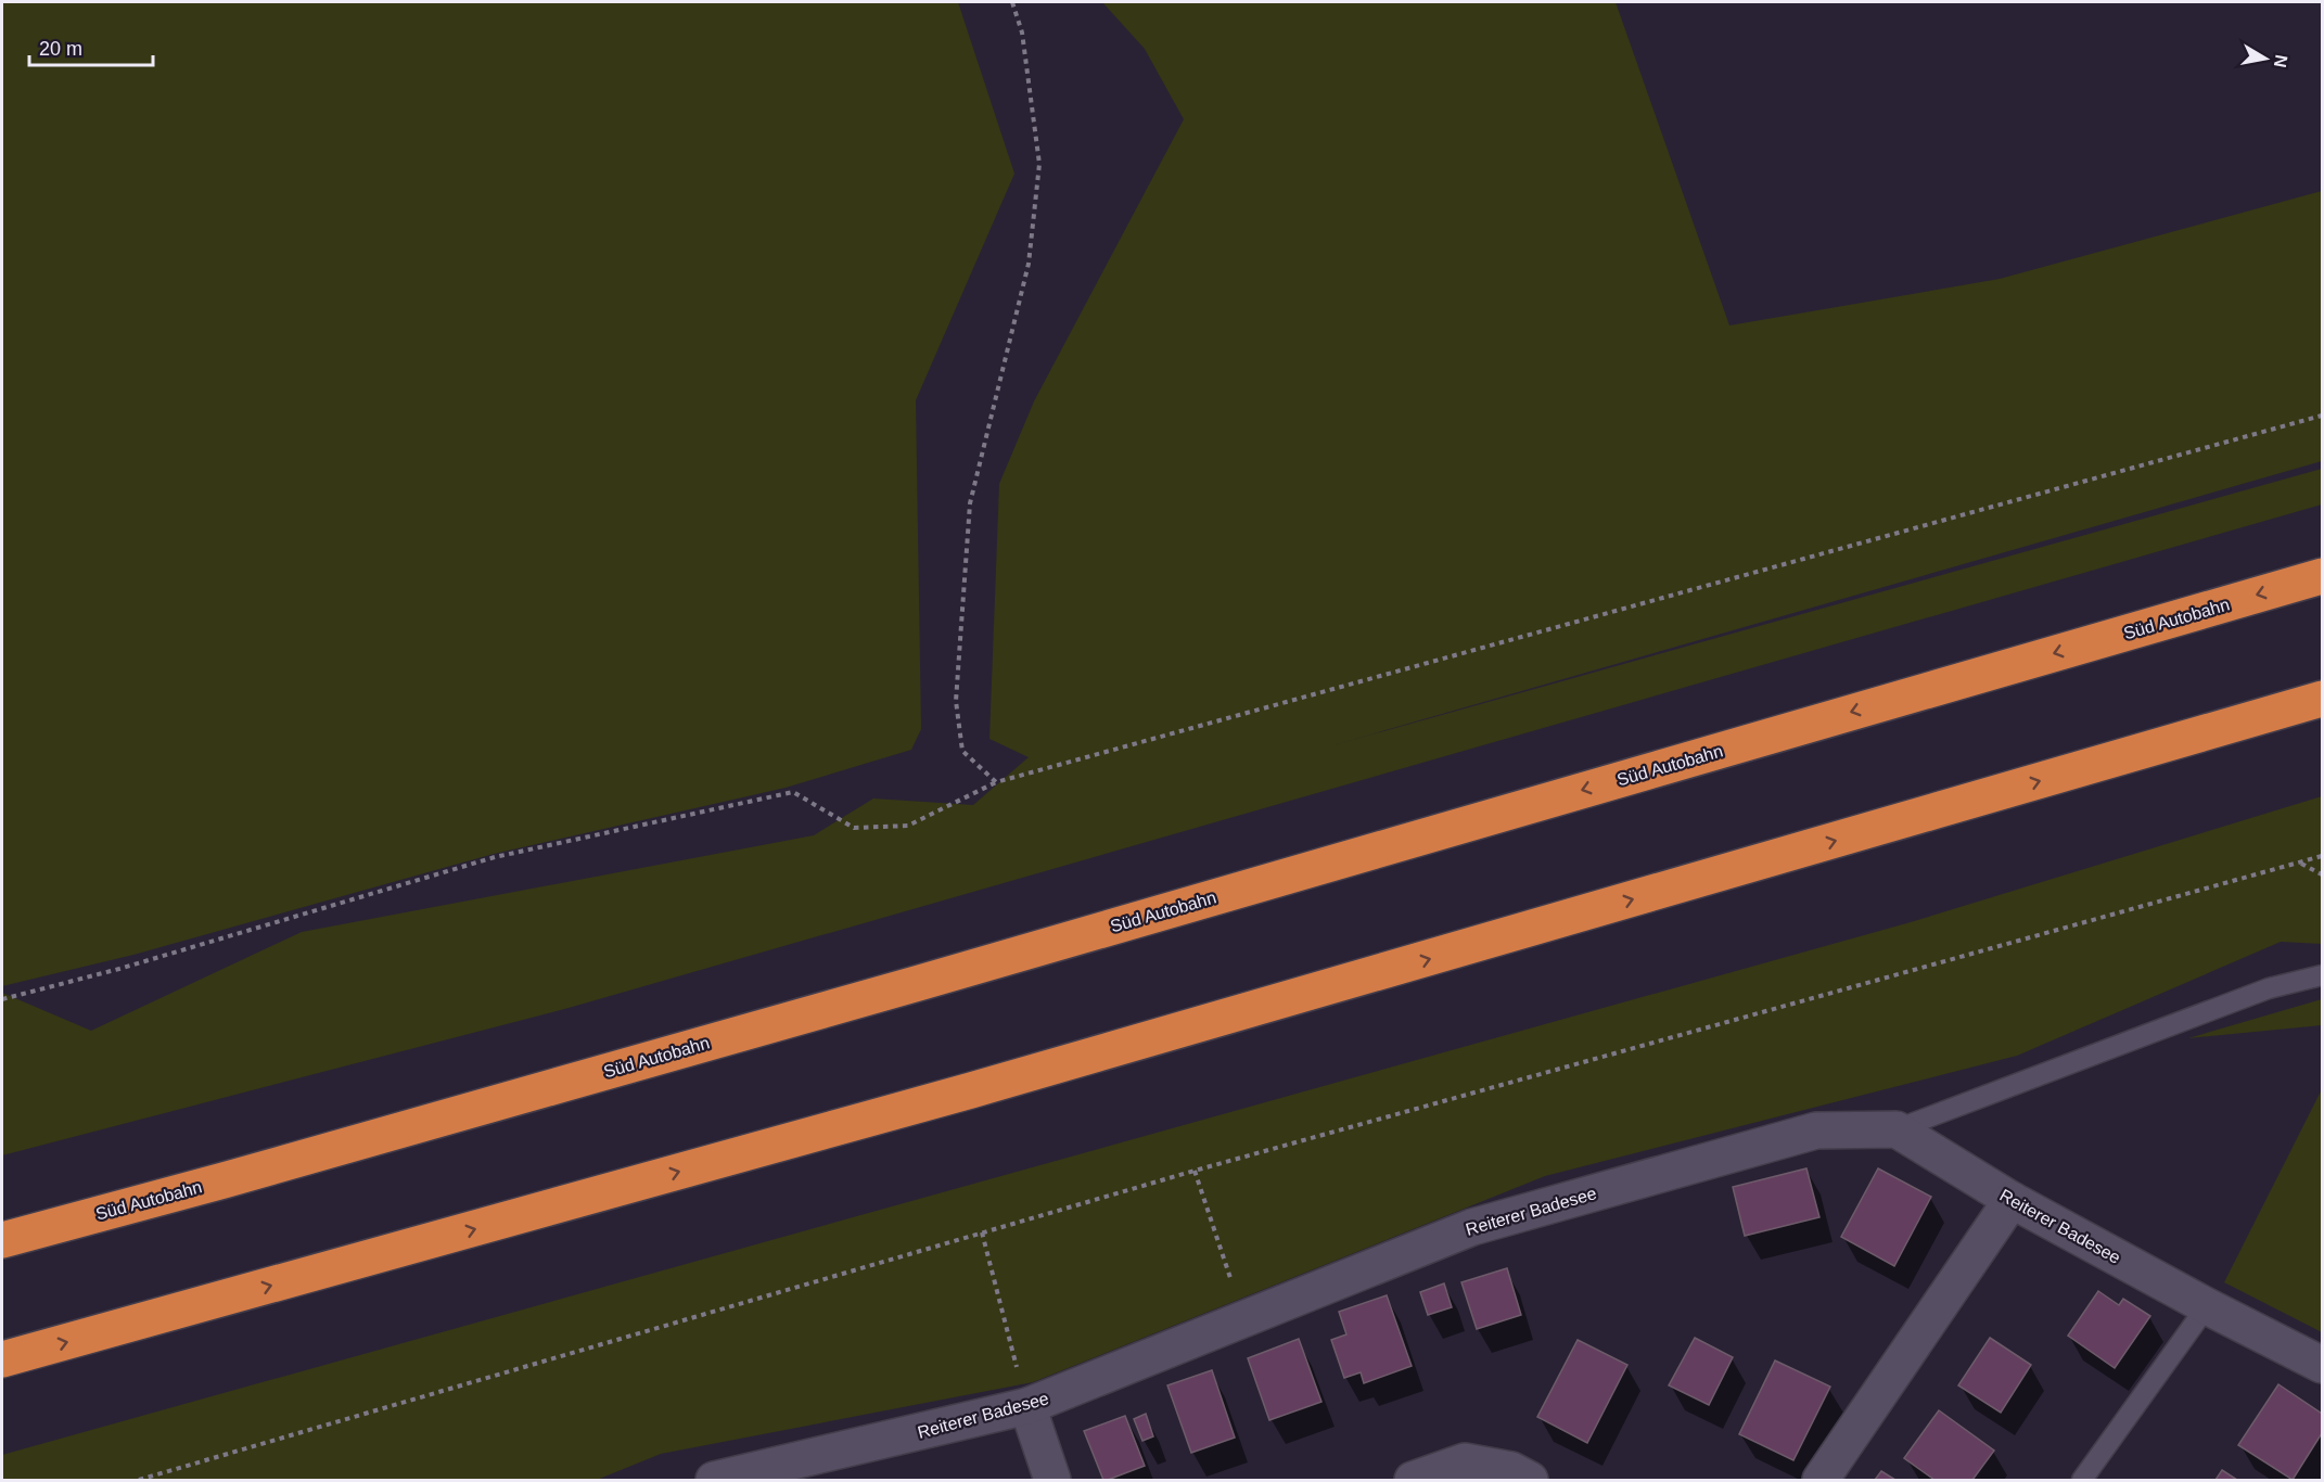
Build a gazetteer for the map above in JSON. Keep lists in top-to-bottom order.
{
  "streets": {
    "highway": ["Süd Autobahn"],
    "street": ["Reiterer Badesee"]
  },
  "scale_bar": "20 m",
  "north": "right"
}
